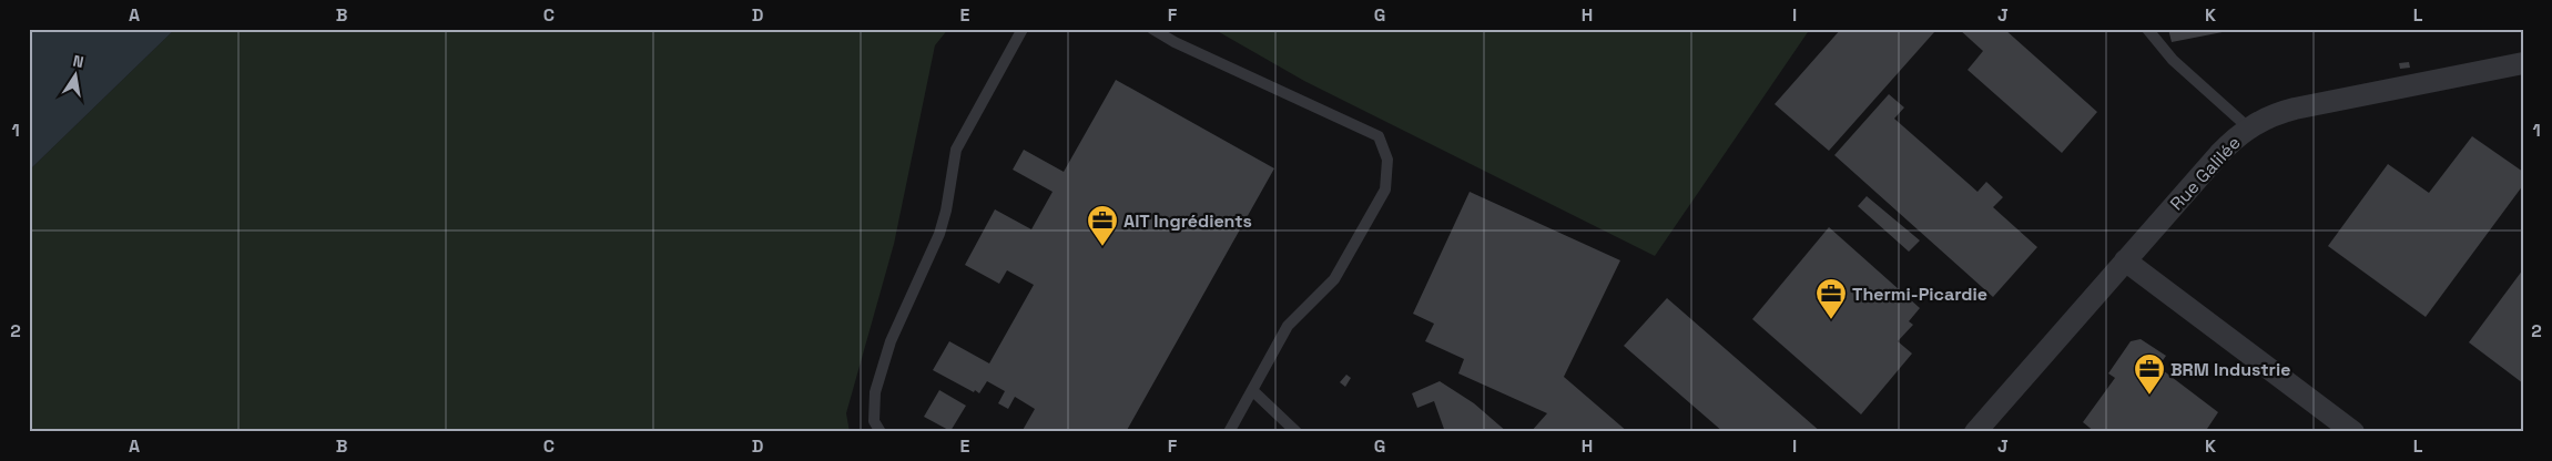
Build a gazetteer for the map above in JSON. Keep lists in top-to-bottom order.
{
  "streets": {
    "street": ["Rue Galilée"]
  },
  "places": {
    "office": ["AIT Ingrédients", "Thermi-Picardie", "BRM Industrie"]
  },
  "north": "top",
  "grid": {
    "columns": [
      "A",
      "B",
      "C",
      "D",
      "E",
      "F",
      "G",
      "H",
      "I",
      "J",
      "K",
      "L"
    ],
    "rows": ["1", "2"]
  }
}
